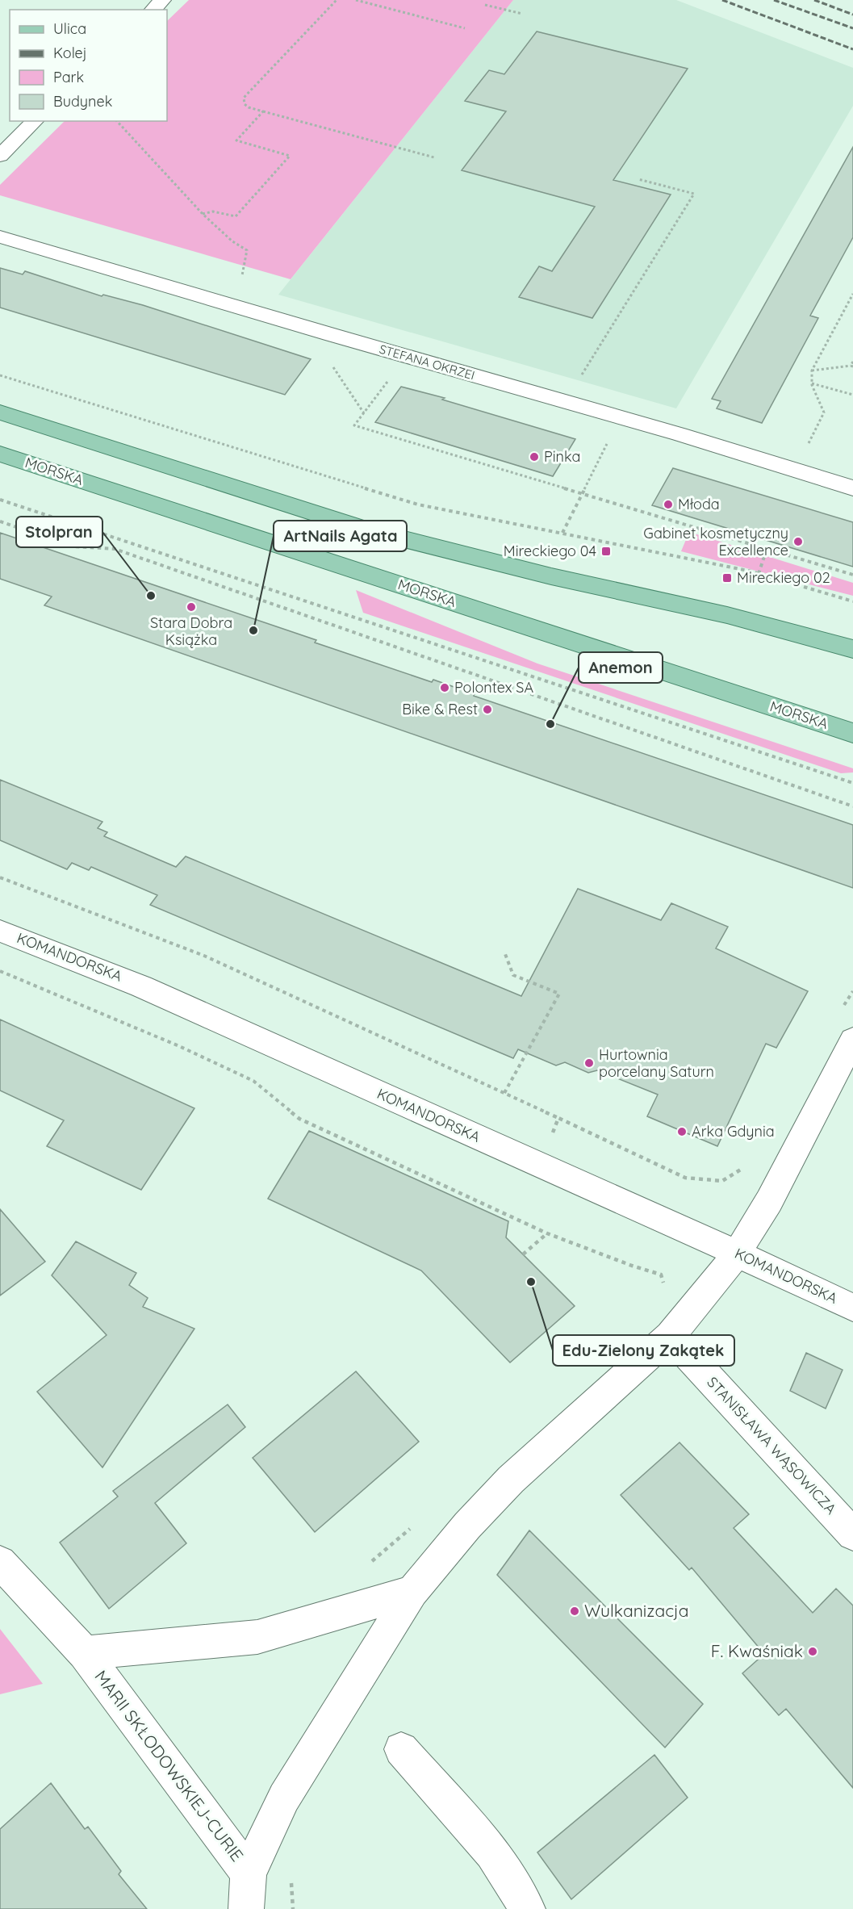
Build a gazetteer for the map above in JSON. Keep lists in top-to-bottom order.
{
  "streets": {
    "main road": ["MORSKA"],
    "street": [
      "STEFANA OKRZEI",
      "KOMANDORSKA",
      "STANISŁAWA WĄSOWICZA",
      "MARII SKŁODOWSKIEJ-CURIE"
    ]
  },
  "places": {
    "other": [
      "Pinka",
      "Młoda",
      "Gabinet kosmetyczny Excellence",
      "Stolpran",
      "Stara Dobra Książka",
      "ArtNails Agata",
      "Polontex SA",
      "Bike & Rest",
      "Anemon",
      "Hurtownia porcelany Saturn",
      "Arka Gdynia",
      "Edu-Zielony Zakątek",
      "Wulkanizacja",
      "F. Kwaśniak"
    ],
    "transit": ["Mireckiego 04", "Mireckiego 02"]
  },
  "legend": [
    "Ulica",
    "Kolej",
    "Park",
    "Budynek"
  ]
}
